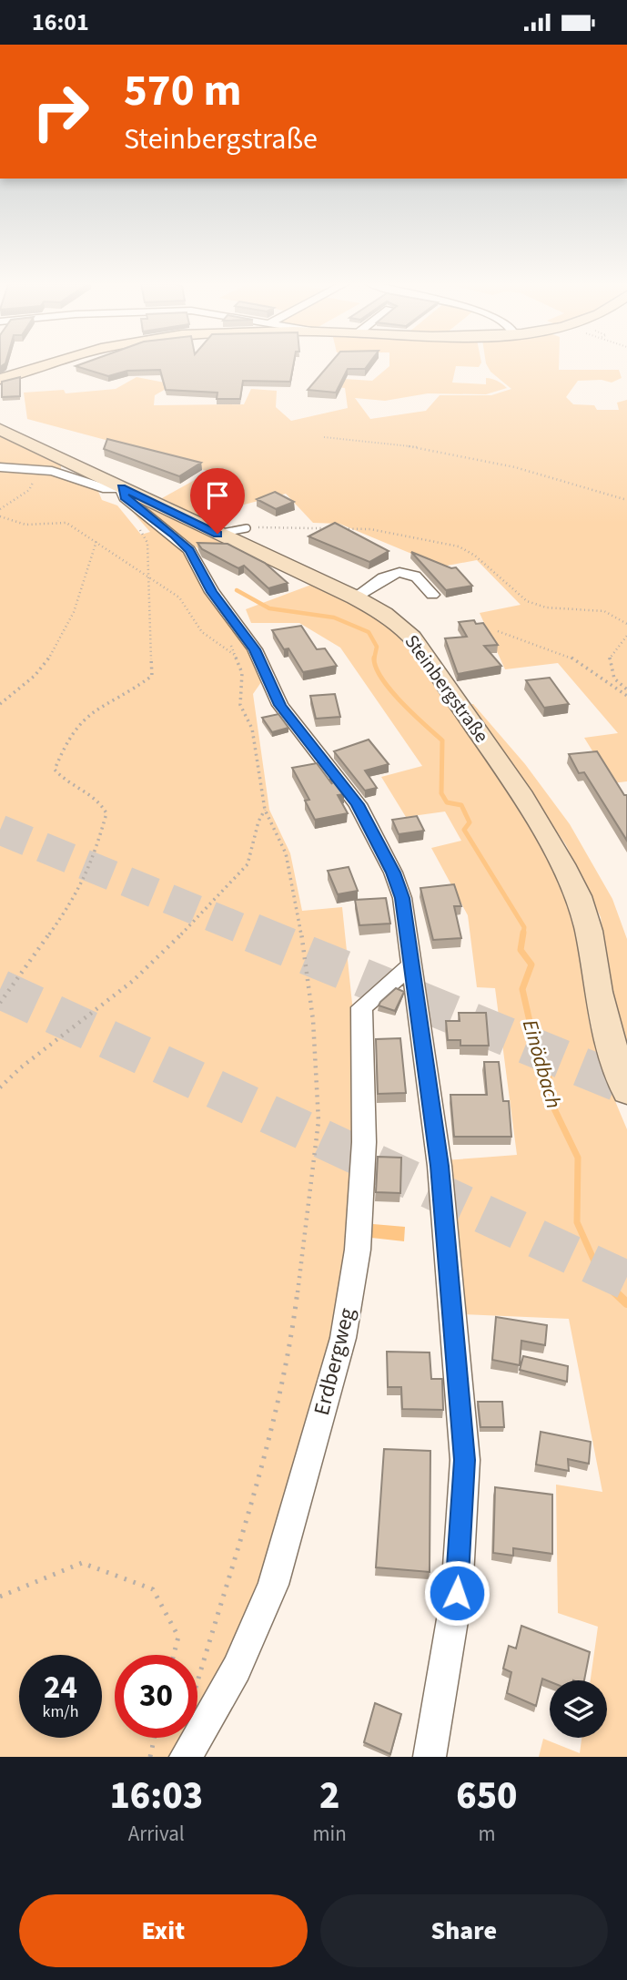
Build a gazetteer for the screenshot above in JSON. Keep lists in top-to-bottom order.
{
  "streets": {
    "main road": ["Steinbergstraße"],
    "street": ["Erdbergweg"]
  },
  "water": ["Einödbach"],
  "page": {
    "status": "16:01",
    "turn": ["570 m", "Steinbergstraße"],
    "speed": "24 km/h",
    "limit": "30",
    "eta": [
      "16:03",
      "Arrival",
      "2",
      "min",
      "650",
      "m"
    ],
    "buttons": ["Exit", "Share"]
  }
}
